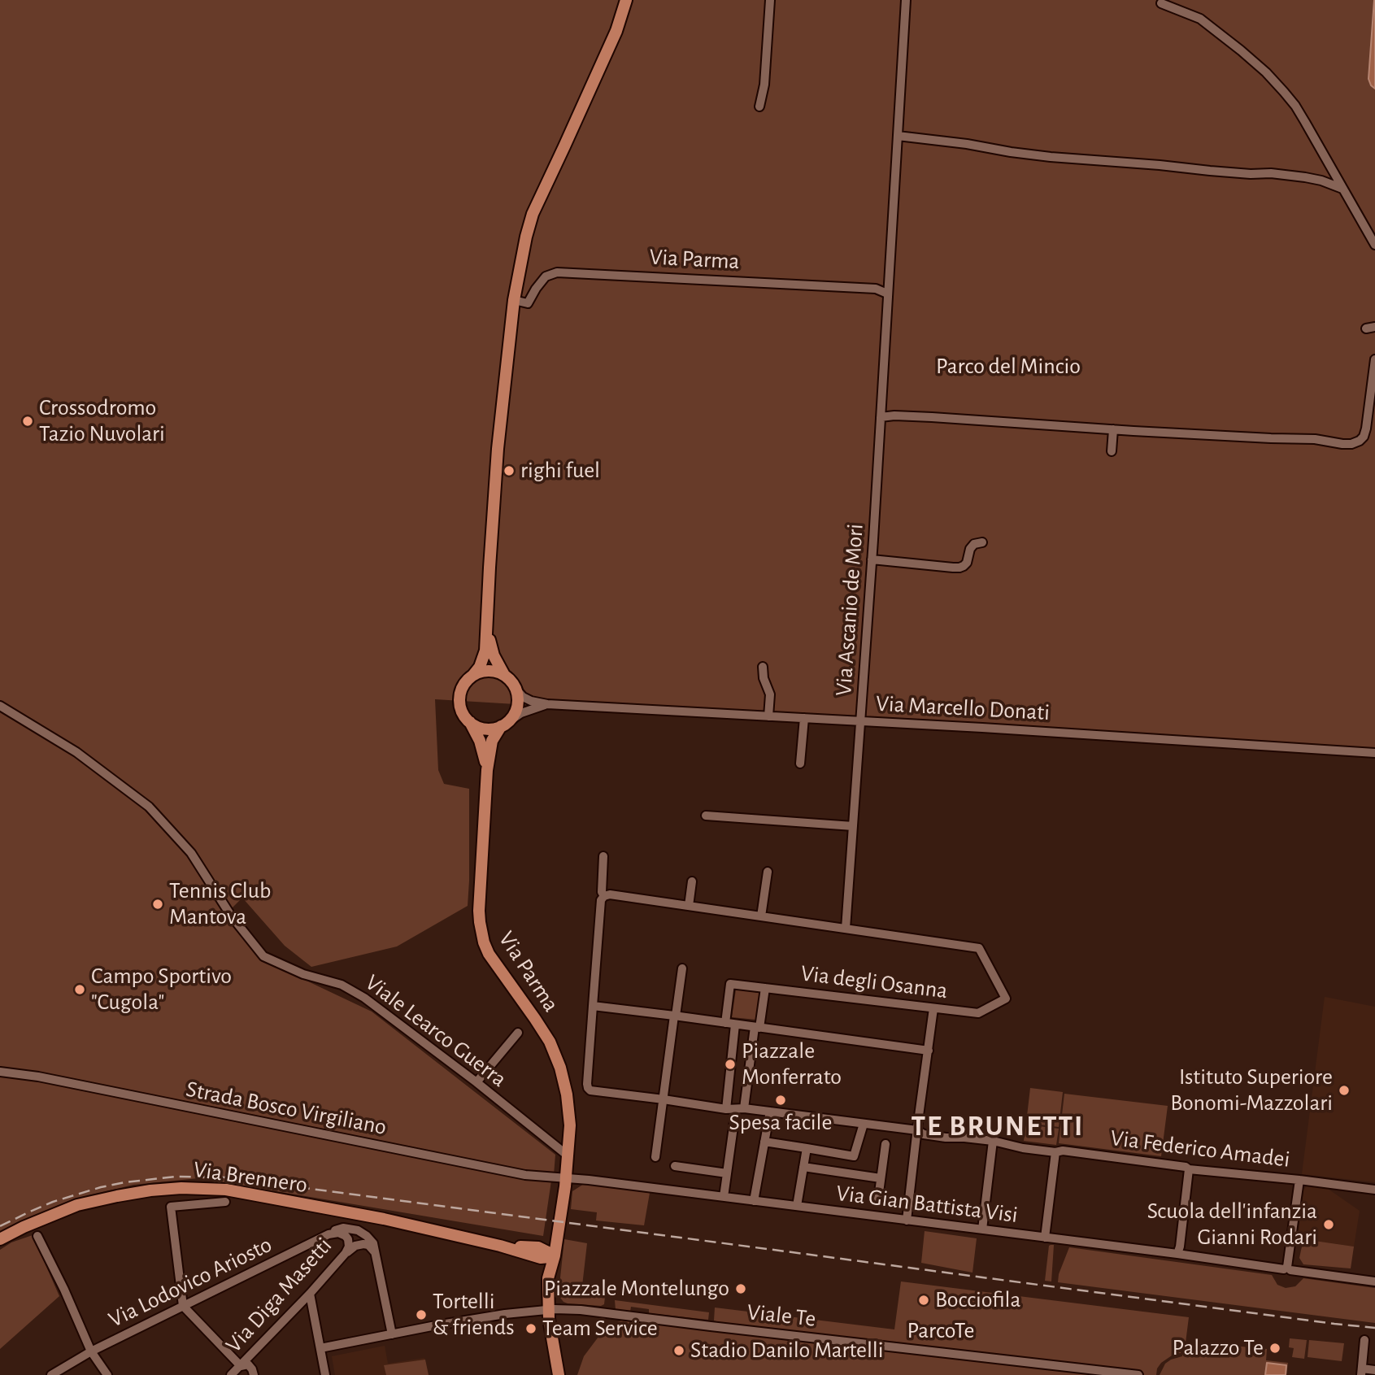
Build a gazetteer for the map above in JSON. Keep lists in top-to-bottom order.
{
  "streets": {
    "main road": ["Via Parma", "Via Brennero"],
    "street": [
      "Via Ascanio de Mori",
      "Via Marcello Donati",
      "Via degli Osanna",
      "Viale Learco Guerra",
      "Strada Bosco Virgiliano",
      "Via Federico Amadei",
      "Via Gian Battista Visi",
      "Via Lodovico Ariosto",
      "Via Diga Masetti",
      "Viale Te"
    ]
  },
  "crossings": [
    ["Via Parma", "Via Ascanio de Mori"],
    ["Via Parma", "Via Marcello Donati"],
    ["Via Parma", "Viale Learco Guerra"],
    ["Via Parma", "Strada Bosco Virgiliano"],
    ["Via Parma", "Via Brennero"],
    ["Via Parma", "Via Gian Battista Visi"],
    ["Via Ascanio de Mori", "Via Marcello Donati"],
    ["Via Ascanio de Mori", "Via degli Osanna"],
    ["Strada Bosco Virgiliano", "Via Gian Battista Visi"],
    ["Via Lodovico Ariosto", "Via Diga Masetti"],
    ["Via Lodovico Ariosto", "Viale Te"]
  ],
  "districts": ["TE BRUNETTI"],
  "parks": ["Parco del Mincio", "ParcoTe"],
  "places": [
    "Crossodromo Tazio Nuvolari",
    "righi fuel",
    "Tennis Club Mantova",
    "Campo Sportivo \"Cugola\"",
    "Piazzale Monferrato",
    "Istituto Superiore Bonomi-Mazzolari",
    "Spesa facile",
    "Scuola dell'infanzia Gianni Rodari",
    "Piazzale Montelungo",
    "Bocciofila",
    "Tortelli & friends",
    "Team Service",
    "Palazzo Te",
    "Stadio Danilo Martelli"
  ]
}
